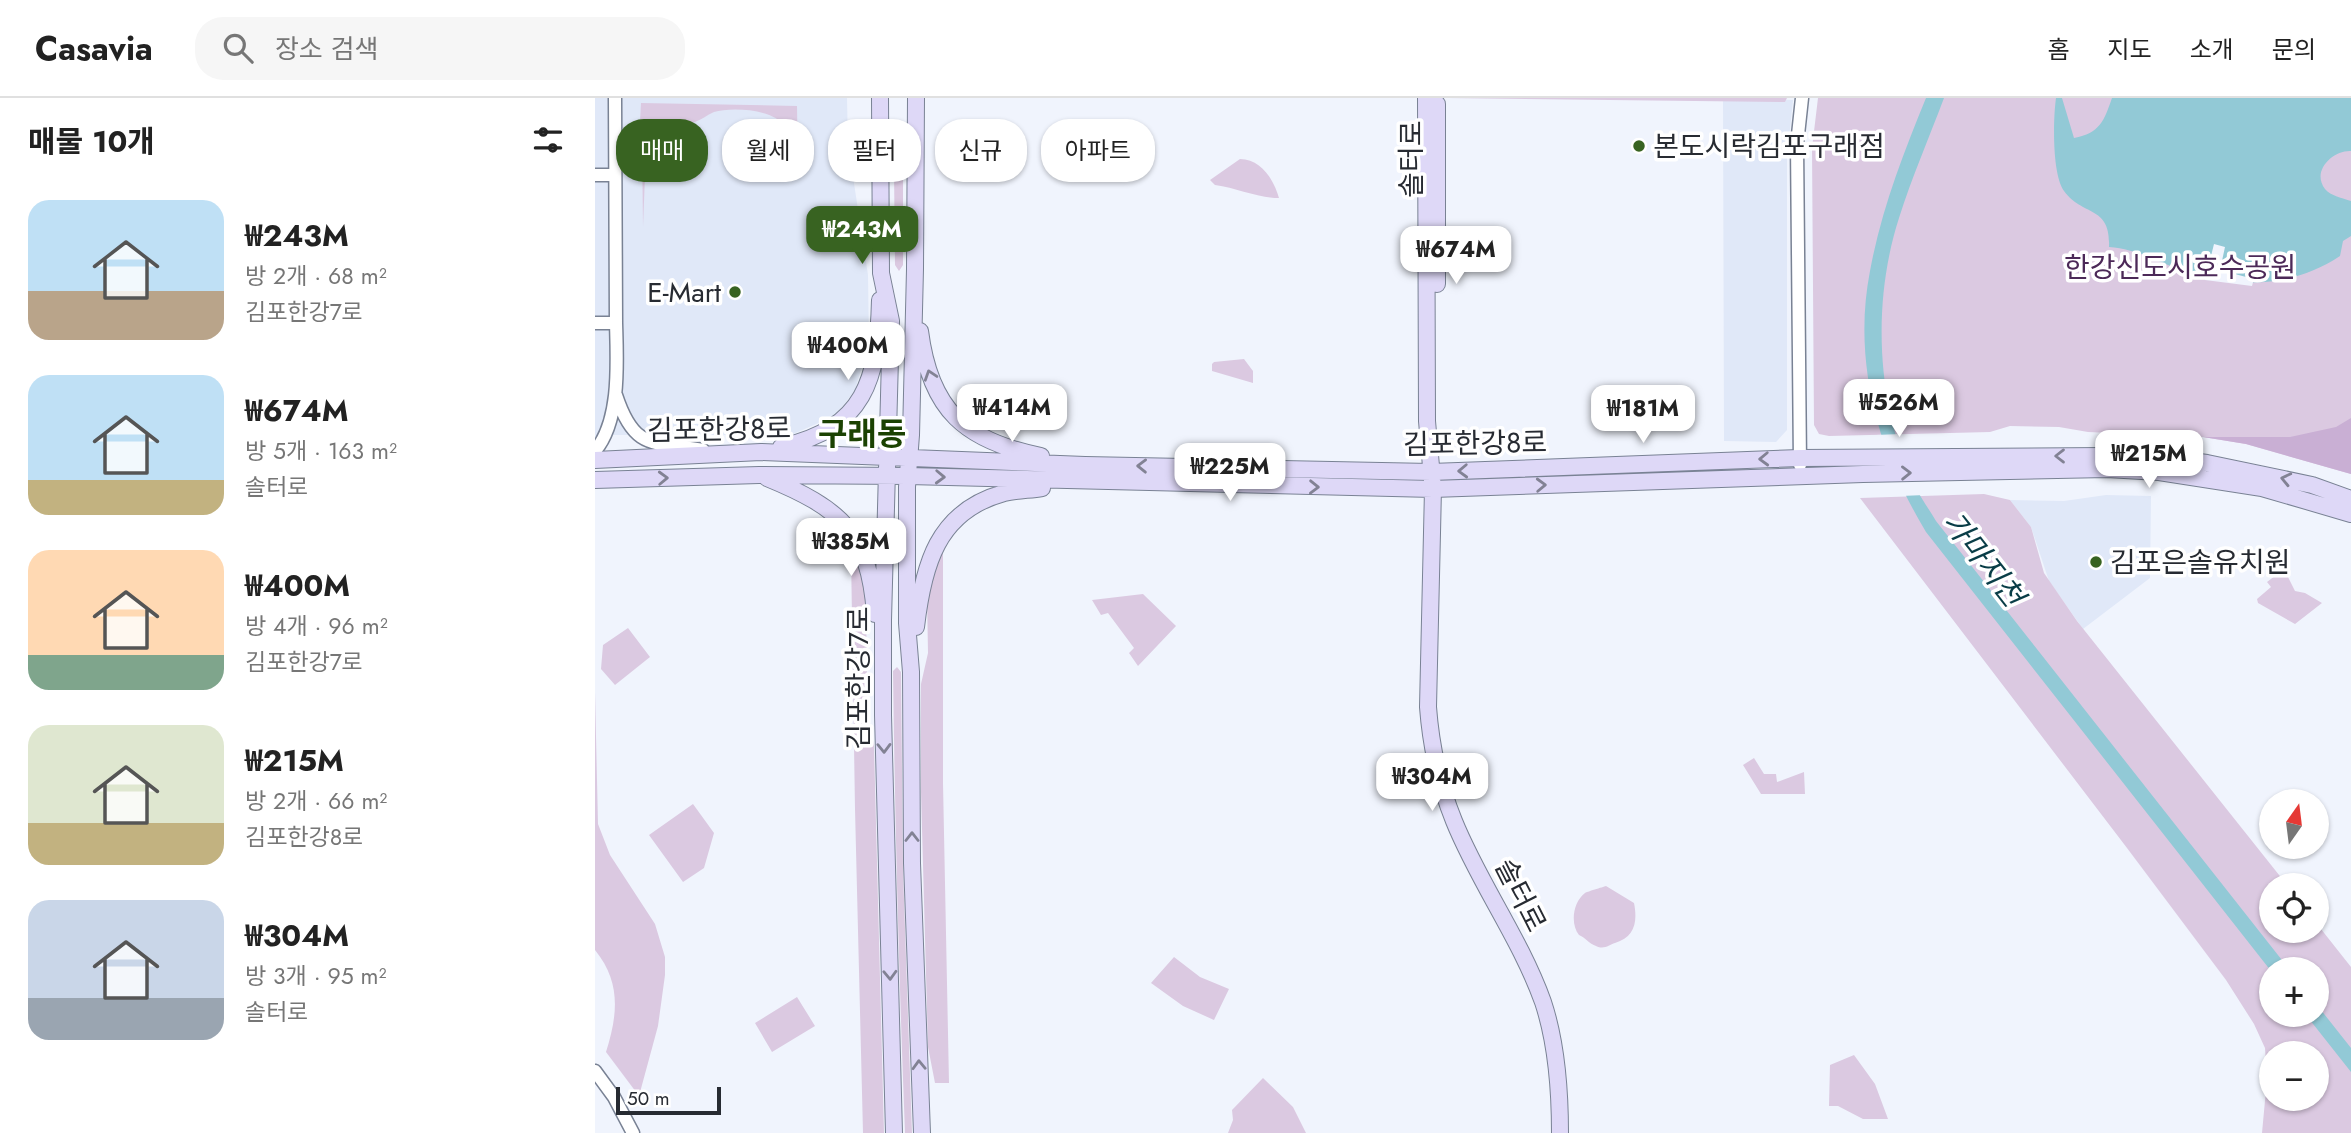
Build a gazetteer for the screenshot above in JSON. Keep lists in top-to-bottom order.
{
  "streets": {
    "street": ["솔터로", "김포한강8로", "김포한강7로"]
  },
  "crossings": [
    ["솔터로", "김포한강8로"],
    ["김포한강8로", "김포한강7로"]
  ],
  "districts": ["구래동"],
  "water": ["가마지천"],
  "parks": ["한강신도시호수공원"],
  "places": ["본도시락김포구래점", "E-Mart", "김포은솔유치원"],
  "scale_bar": "50 m",
  "north": "top",
  "page": {
    "header": "Casavia",
    "search": "장소 검색",
    "nav": [
      "홈",
      "지도",
      "소개",
      "문의"
    ],
    "heading": "매물 10개",
    "chip": [
      "매매",
      "월세",
      "필터",
      "신규",
      "아파트"
    ],
    "list": [
      {
        "name": "₩243M",
        "note": "방 2개 · 68 m² · 김포한강7로"
      },
      {
        "name": "₩674M",
        "note": "방 5개 · 163 m² · 솔터로"
      },
      {
        "name": "₩400M",
        "note": "방 4개 · 96 m² · 김포한강7로"
      },
      {
        "name": "₩215M",
        "note": "방 2개 · 66 m² · 김포한강8로"
      },
      {
        "name": "₩304M",
        "note": "방 3개 · 95 m² · 솔터로"
      }
    ],
    "price": [
      "₩243M",
      "₩674M",
      "₩400M",
      "₩526M",
      "₩414M",
      "₩181M",
      "₩215M",
      "₩225M",
      "₩385M",
      "₩304M"
    ],
    "map_buttons": ["+", "−"],
    "scale": "50 m"
  }
}
